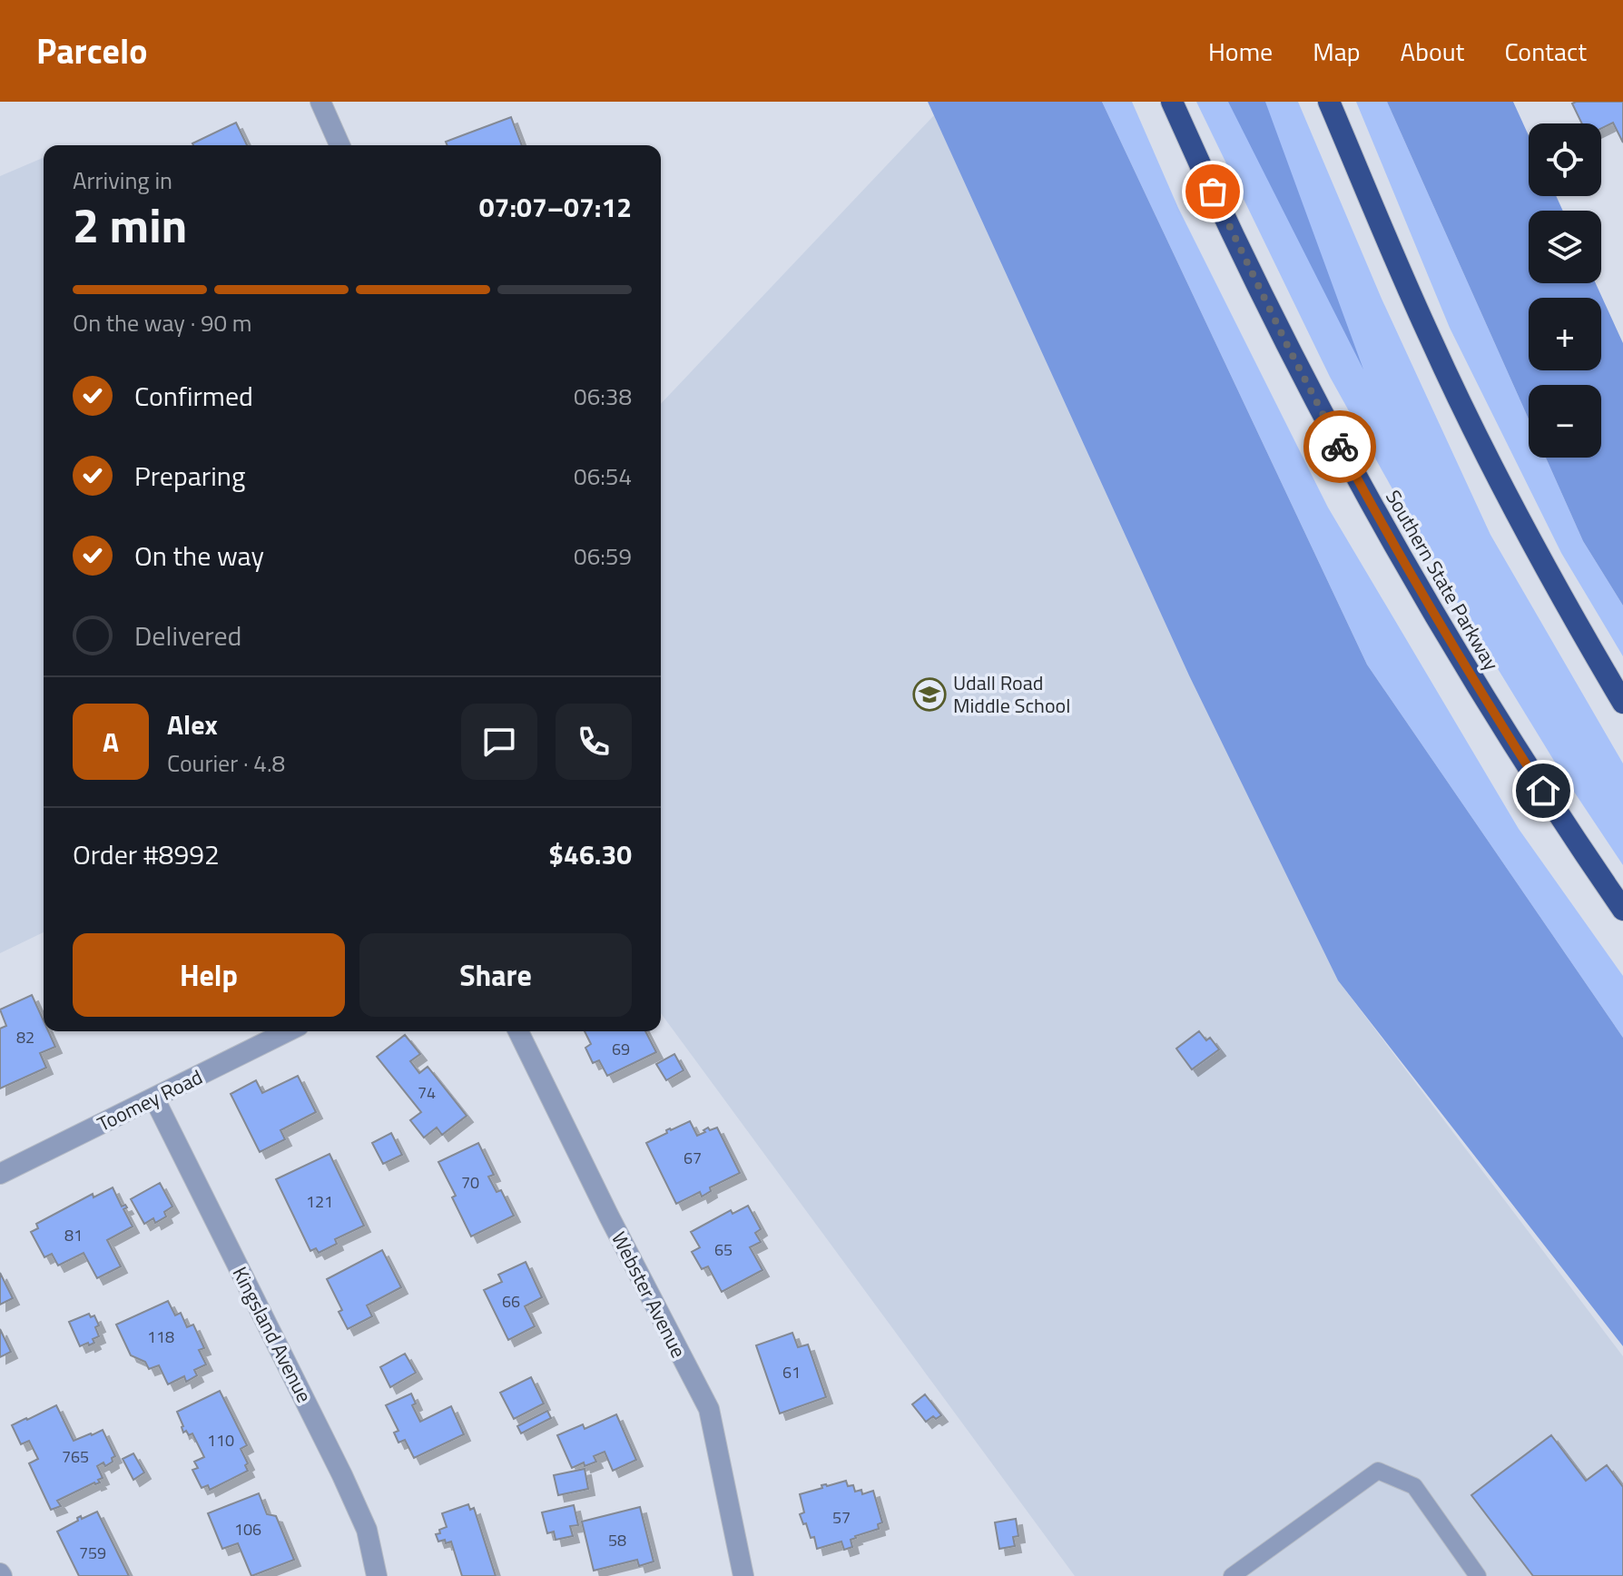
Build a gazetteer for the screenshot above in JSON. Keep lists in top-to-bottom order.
{
  "streets": {
    "highway": ["Southern State Parkway"],
    "street": ["Toomey Road", "Webster Avenue", "Kingsland Avenue"]
  },
  "crossings": [
    ["Toomey Road", "Kingsland Avenue"]
  ],
  "places": {
    "school or university": ["Udall Road Middle School"]
  },
  "house_numbers": [
    "82",
    "69",
    "74",
    "67",
    "70",
    "121",
    "81",
    "65",
    "66",
    "118",
    "61",
    "110",
    "765",
    "57",
    "106",
    "58",
    "759"
  ],
  "page": {
    "header": "Parcelo",
    "nav": [
      "Home",
      "Map",
      "About",
      "Contact"
    ],
    "map_buttons": ["+", "−"],
    "heading": ["2 min", "Arriving in", "07:07–07:12"],
    "panel": [
      "Alex",
      "Courier · 4.8",
      "Order #8992",
      "$46.30"
    ],
    "bar": "On the way · 90 m",
    "list": [
      ["Confirmed", "06:38"],
      ["Preparing", "06:54"],
      ["On the way", "06:59"],
      "Delivered"
    ],
    "round": "A",
    "buttons": ["Help", "Share"]
  }
}
